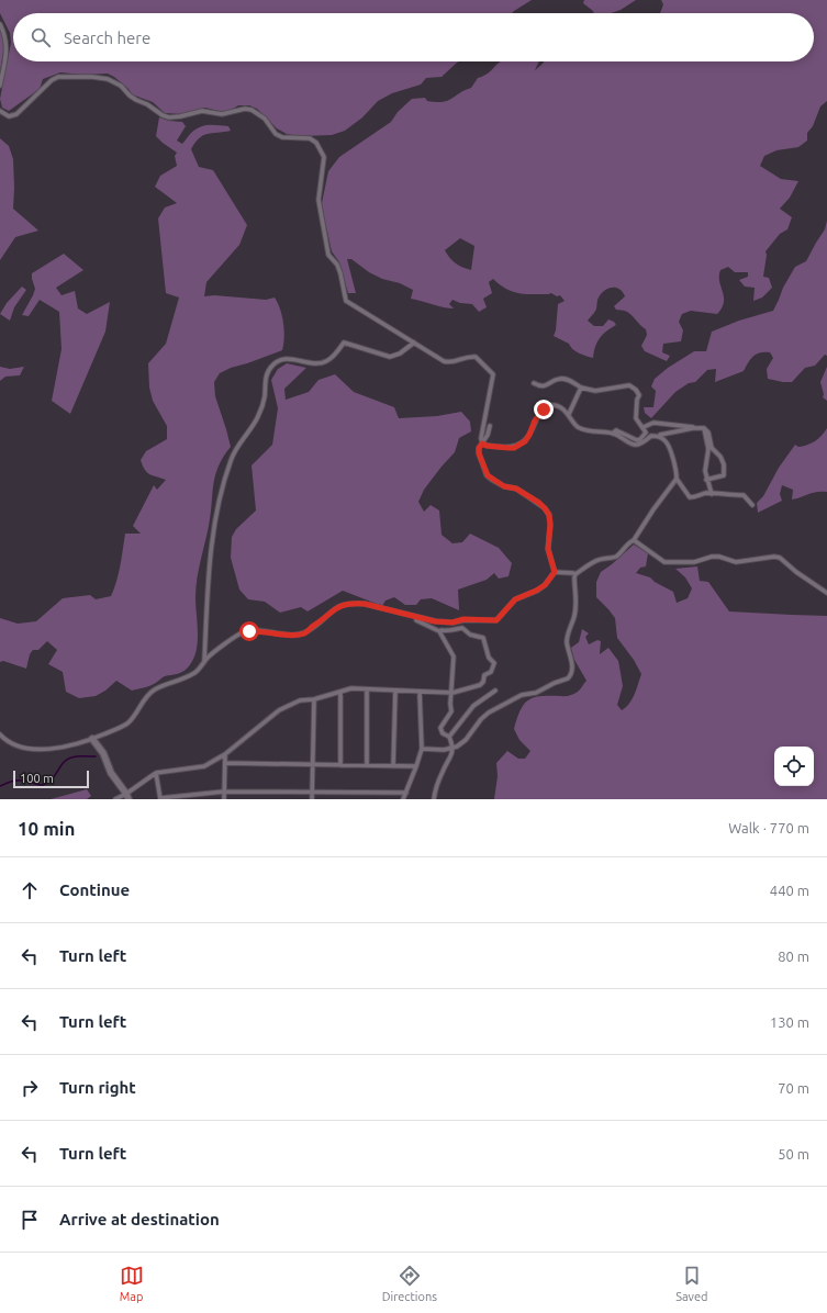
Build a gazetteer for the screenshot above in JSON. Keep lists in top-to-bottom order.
{
  "scale_bar": "100 m",
  "page": {
    "search": "Search here",
    "scale": "100 m",
    "heading": ["10 min", "Walk · 770 m"],
    "list": [
      ["Continue", "440 m"],
      ["Turn left", "80 m"],
      ["Turn left", "130 m"],
      ["Turn right", "70 m"],
      ["Turn left", "50 m"],
      "Arrive at destination"
    ],
    "nav": ["Map", "Directions", "Saved"]
  }
}
